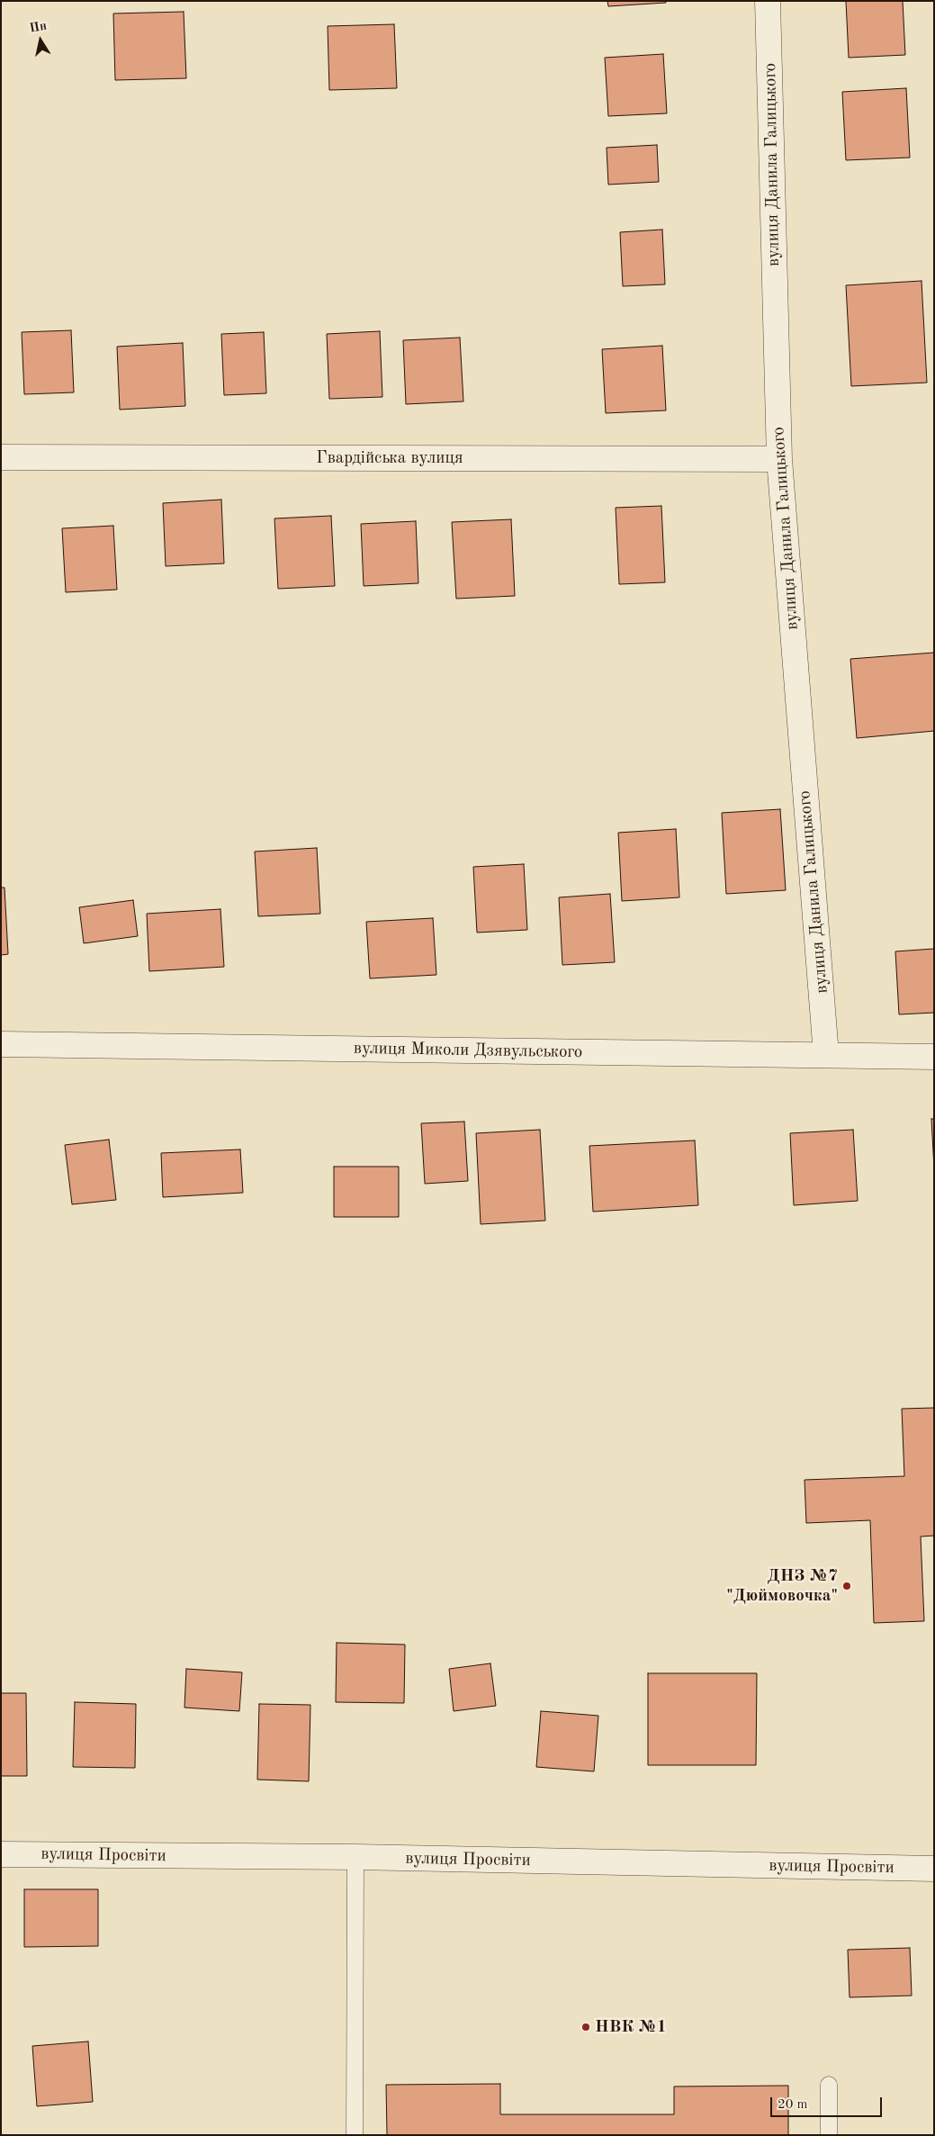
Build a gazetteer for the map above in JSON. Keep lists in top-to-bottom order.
{
  "streets": {
    "street": [
      "вулиця Данила Галицького",
      "Гвардійська вулиця",
      "вулиця Миколи Дзявульського",
      "вулиця Просвіти"
    ]
  },
  "crossings": [
    ["вулиця Данила Галицького", "Гвардійська вулиця"],
    ["вулиця Данила Галицького", "вулиця Миколи Дзявульського"]
  ],
  "places": ["ДНЗ №7 \"Дюймовочка\"", "НВК №1"],
  "scale_bar": "20 m",
  "north": "top"
}
